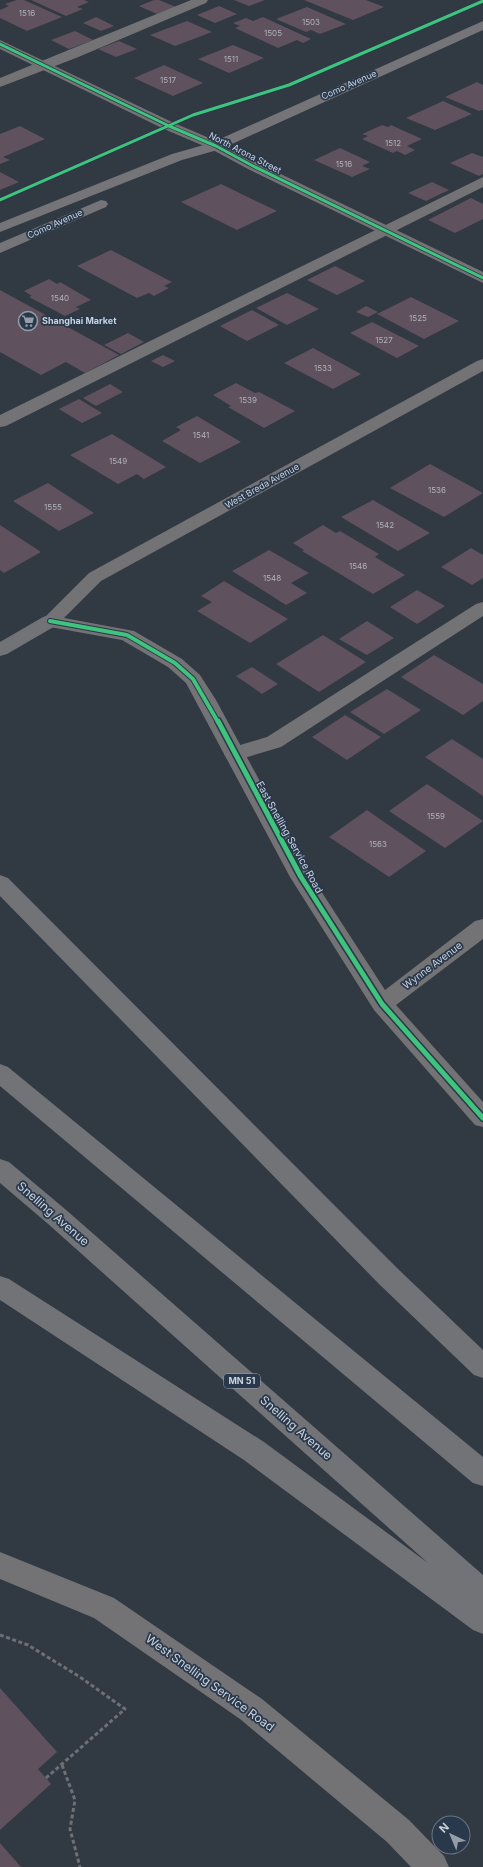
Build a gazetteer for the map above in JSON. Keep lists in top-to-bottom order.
{
  "streets": {
    "main road": ["Como Avenue", "Snelling Avenue", "MN 51"],
    "street": [
      "North Arona Street",
      "West Breda Avenue",
      "East Snelling Service Road",
      "Wynne Avenue",
      "West Snelling Service Road"
    ]
  },
  "crossings": [
    ["Como Avenue", "North Arona Street"],
    ["West Breda Avenue", "East Snelling Service Road"],
    ["East Snelling Service Road", "Wynne Avenue"]
  ],
  "places": {
    "supermarket": ["Shanghai Market"]
  },
  "house_numbers": [
    "1516",
    "1503",
    "1505",
    "1511",
    "1517",
    "1512",
    "1516",
    "1540",
    "1525",
    "1527",
    "1533",
    "1539",
    "1541",
    "1549",
    "1536",
    "1555",
    "1542",
    "1546",
    "1548",
    "1559",
    "1563"
  ],
  "north": "top left"
}
